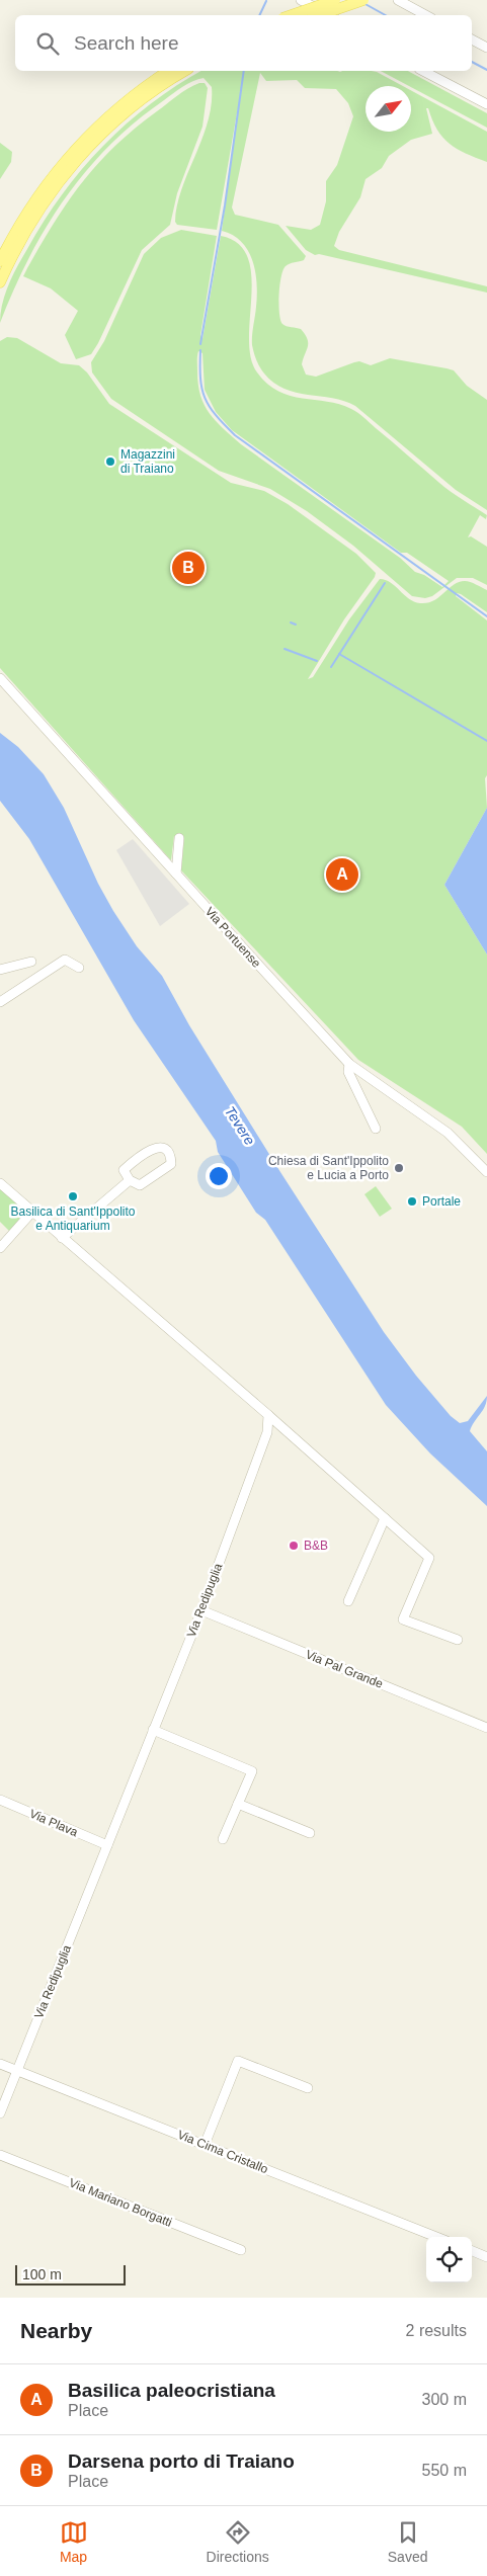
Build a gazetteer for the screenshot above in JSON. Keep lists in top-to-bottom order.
{
  "streets": {
    "street": [
      "Via Portuense",
      "Via Redipuglia",
      "Via Pal Grande",
      "Via Plava",
      "Via Cima Cristallo",
      "Via Mariano Borgatti"
    ]
  },
  "crossings": [
    ["Via Redipuglia", "Via Pal Grande"],
    ["Via Redipuglia", "Via Plava"],
    ["Via Redipuglia", "Via Cima Cristallo"]
  ],
  "water": ["Tevere"],
  "places": [
    "Magazzini di Traiano",
    "Chiesa di Sant'Ippolito e Lucia a Porto",
    "Basilica di Sant'Ippolito e Antiquarium",
    "Portale",
    "B&B"
  ],
  "scale_bar": "100 m",
  "north": "top right",
  "page": {
    "search": "Search here",
    "pins": ["B", "A"],
    "scale": "100 m",
    "heading": ["Nearby", "2 results"],
    "list": [
      {
        "mark": "A",
        "name": "Basilica paleocristiana",
        "note": "Place",
        "value": "300 m"
      },
      {
        "mark": "B",
        "name": "Darsena porto di Traiano",
        "note": "Place",
        "value": "550 m"
      }
    ],
    "nav": ["Map", "Directions", "Saved"]
  }
}
